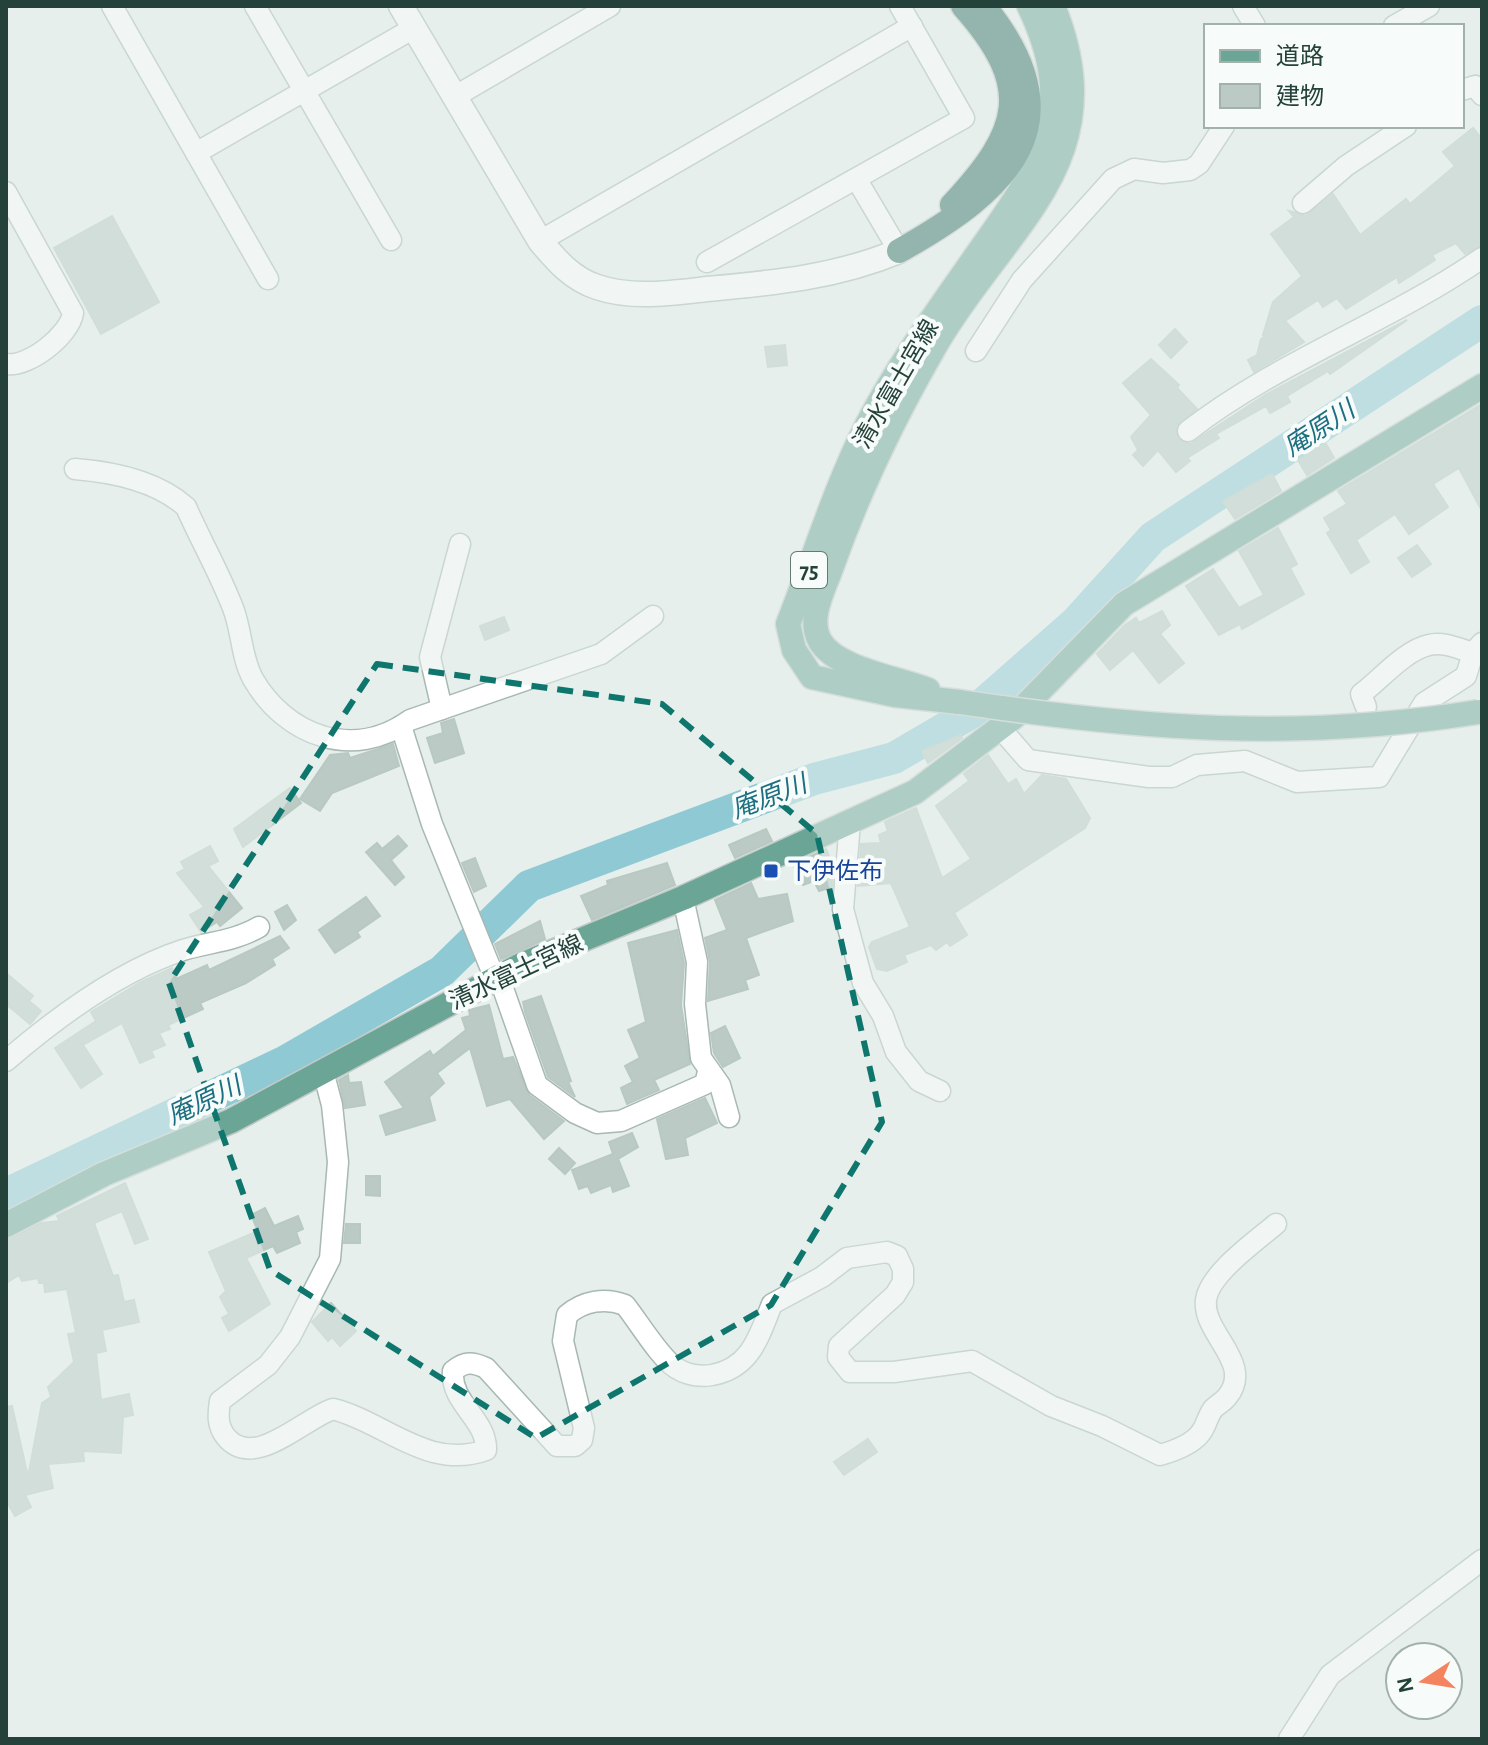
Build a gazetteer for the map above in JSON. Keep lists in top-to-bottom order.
{
  "streets": {
    "main road": ["清水富士宮線", "75"]
  },
  "water": ["庵原川"],
  "places": {
    "transit": ["下伊佐布"]
  },
  "legend": ["道路", "建物"],
  "north": "left"
}
